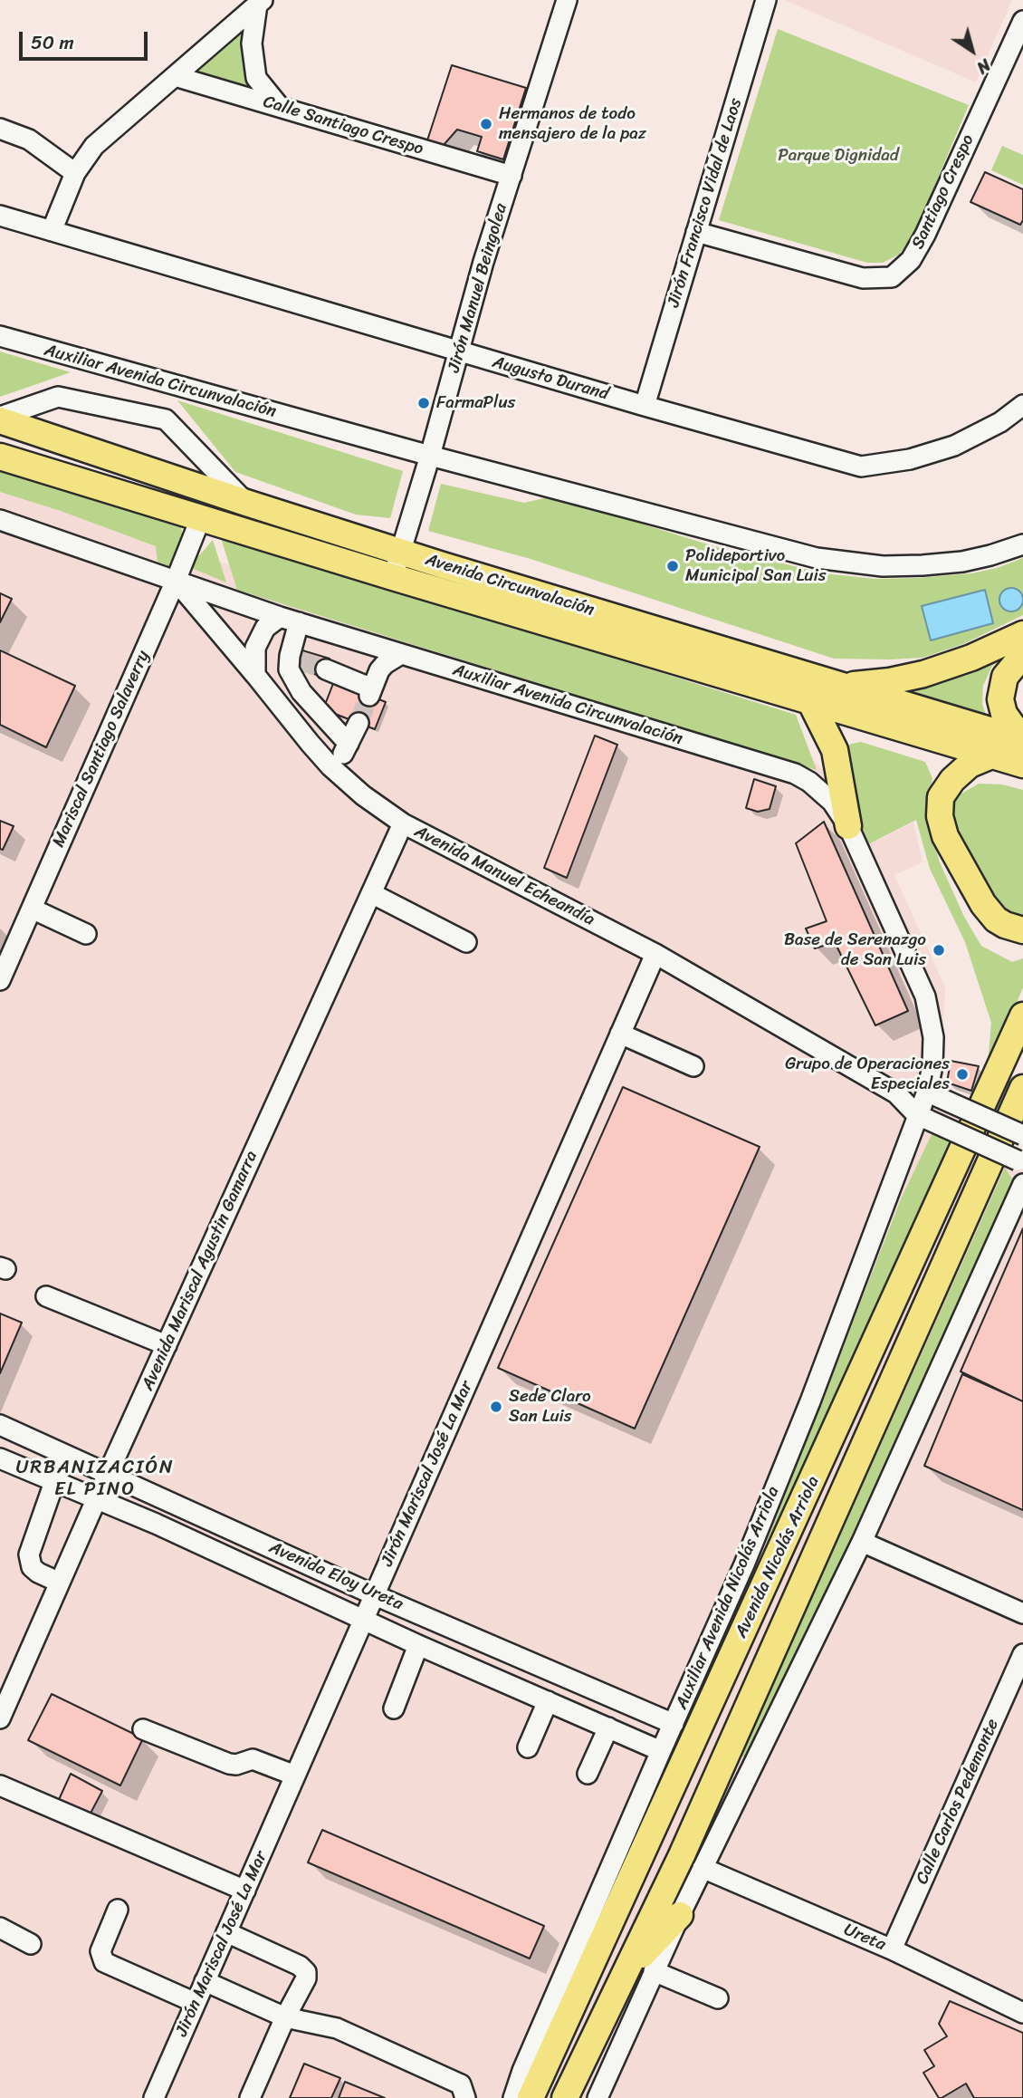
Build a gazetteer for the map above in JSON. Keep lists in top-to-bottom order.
{
  "streets": {
    "main road": ["Avenida Circunvalación", "Avenida Nicolás Arriola"],
    "street": [
      "Calle Santiago Crespo",
      "Santiago Crespo",
      "Jirón Francisco Vidal de Laos",
      "Jirón Manuel Beingolea",
      "Augusto Durand",
      "Auxiliar Avenida Circunvalación",
      "Mariscal Santiago Salaverry",
      "Avenida Manuel Echeandía",
      "Avenida Mariscal Agustin Gamarra",
      "Jirón Mariscal José La Mar",
      "Avenida Eloy Ureta",
      "Auxiliar Avenida Nicolás Arriola",
      "Calle Carlos Pedemonte",
      "Ureta"
    ]
  },
  "crossings": [
    ["Calle Santiago Crespo", "Jirón Manuel Beingolea"],
    ["Santiago Crespo", "Jirón Francisco Vidal de Laos"],
    ["Jirón Francisco Vidal de Laos", "Augusto Durand"],
    ["Jirón Manuel Beingolea", "Augusto Durand"],
    ["Jirón Manuel Beingolea", "Auxiliar Avenida Circunvalación"],
    ["Jirón Manuel Beingolea", "Avenida Circunvalación"],
    ["Auxiliar Avenida Circunvalación", "Mariscal Santiago Salaverry"],
    ["Auxiliar Avenida Circunvalación", "Avenida Manuel Echeandía"],
    ["Auxiliar Avenida Circunvalación", "Auxiliar Avenida Nicolás Arriola"],
    ["Avenida Circunvalación", "Mariscal Santiago Salaverry"],
    ["Mariscal Santiago Salaverry", "Avenida Manuel Echeandía"],
    ["Avenida Manuel Echeandía", "Avenida Mariscal Agustin Gamarra"],
    ["Avenida Manuel Echeandía", "Jirón Mariscal José La Mar"],
    ["Avenida Manuel Echeandía", "Auxiliar Avenida Nicolás Arriola"],
    ["Avenida Mariscal Agustin Gamarra", "Avenida Eloy Ureta"],
    ["Jirón Mariscal José La Mar", "Avenida Eloy Ureta"],
    ["Avenida Eloy Ureta", "Auxiliar Avenida Nicolás Arriola"],
    ["Calle Carlos Pedemonte", "Ureta"]
  ],
  "districts": ["URBANIZACIÓN EL PINO"],
  "parks": ["Parque Dignidad"],
  "places": [
    "Hermanos de todo mensajero de la paz",
    "FarmaPlus",
    "Polideportivo Municipal San Luis",
    "Base de Serenazgo de San Luis",
    "Grupo de Operaciones Especiales",
    "Sede Claro San Luis"
  ],
  "scale_bar": "50 m",
  "north": "bottom right"
}
